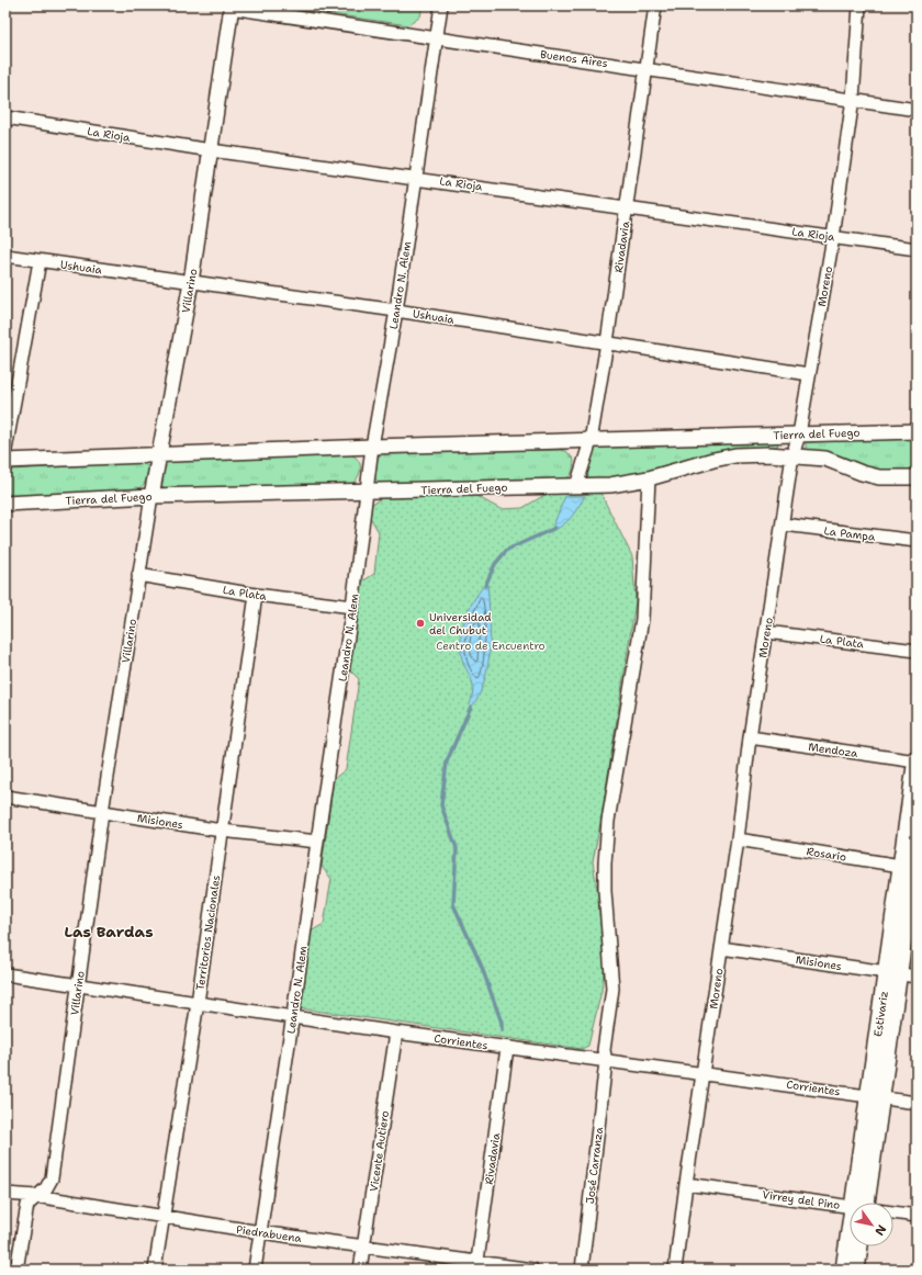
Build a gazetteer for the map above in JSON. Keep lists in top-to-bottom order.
{
  "streets": {
    "main road": ["Estivariz"],
    "street": [
      "Buenos Aires",
      "La Rioja",
      "Rivadavia",
      "Ushuaia",
      "Leandro N. Alem",
      "Moreno",
      "Villarino",
      "Tierra del Fuego",
      "La Pampa",
      "La Plata",
      "Mendoza",
      "Misiones",
      "Rosario",
      "Territorios Nacionales",
      "Corrientes",
      "Vicente Autiero",
      "José Carranza",
      "Virrey del Pino",
      "Piedrabuena"
    ]
  },
  "crossings": [
    ["Buenos Aires", "Rivadavia"],
    ["Buenos Aires", "Leandro N. Alem"],
    ["Buenos Aires", "Moreno"],
    ["Buenos Aires", "Villarino"],
    ["La Rioja", "Rivadavia"],
    ["La Rioja", "Leandro N. Alem"],
    ["La Rioja", "Moreno"],
    ["La Rioja", "Villarino"],
    ["Rivadavia", "Ushuaia"],
    ["Rivadavia", "Tierra del Fuego"],
    ["Rivadavia", "Corrientes"],
    ["Rivadavia", "Piedrabuena"],
    ["Ushuaia", "Leandro N. Alem"],
    ["Ushuaia", "Moreno"],
    ["Ushuaia", "Villarino"],
    ["Leandro N. Alem", "Tierra del Fuego"],
    ["Leandro N. Alem", "La Plata"],
    ["Leandro N. Alem", "Misiones"],
    ["Leandro N. Alem", "Corrientes"],
    ["Leandro N. Alem", "Piedrabuena"],
    ["Moreno", "Tierra del Fuego"],
    ["Moreno", "La Pampa"],
    ["Moreno", "La Plata"],
    ["Moreno", "Mendoza"],
    ["Moreno", "Misiones"],
    ["Moreno", "Rosario"],
    ["Moreno", "Corrientes"],
    ["Moreno", "Virrey del Pino"],
    ["Villarino", "Tierra del Fuego"],
    ["Villarino", "La Plata"],
    ["Villarino", "Misiones"],
    ["Villarino", "Corrientes"],
    ["Villarino", "Piedrabuena"],
    ["Tierra del Fuego", "José Carranza"],
    ["La Plata", "Territorios Nacionales"],
    ["Mendoza", "Estivariz"],
    ["Misiones", "Territorios Nacionales"],
    ["Misiones", "Estivariz"],
    ["Rosario", "Estivariz"],
    ["Territorios Nacionales", "Corrientes"],
    ["Territorios Nacionales", "Piedrabuena"],
    ["Estivariz", "Corrientes"],
    ["Corrientes", "Vicente Autiero"],
    ["Corrientes", "José Carranza"],
    ["Vicente Autiero", "Piedrabuena"]
  ],
  "districts": ["Las Bardas"],
  "parks": ["Centro de Encuentro"],
  "places": ["Universidad del Chubut"],
  "north": "bottom right"
}
